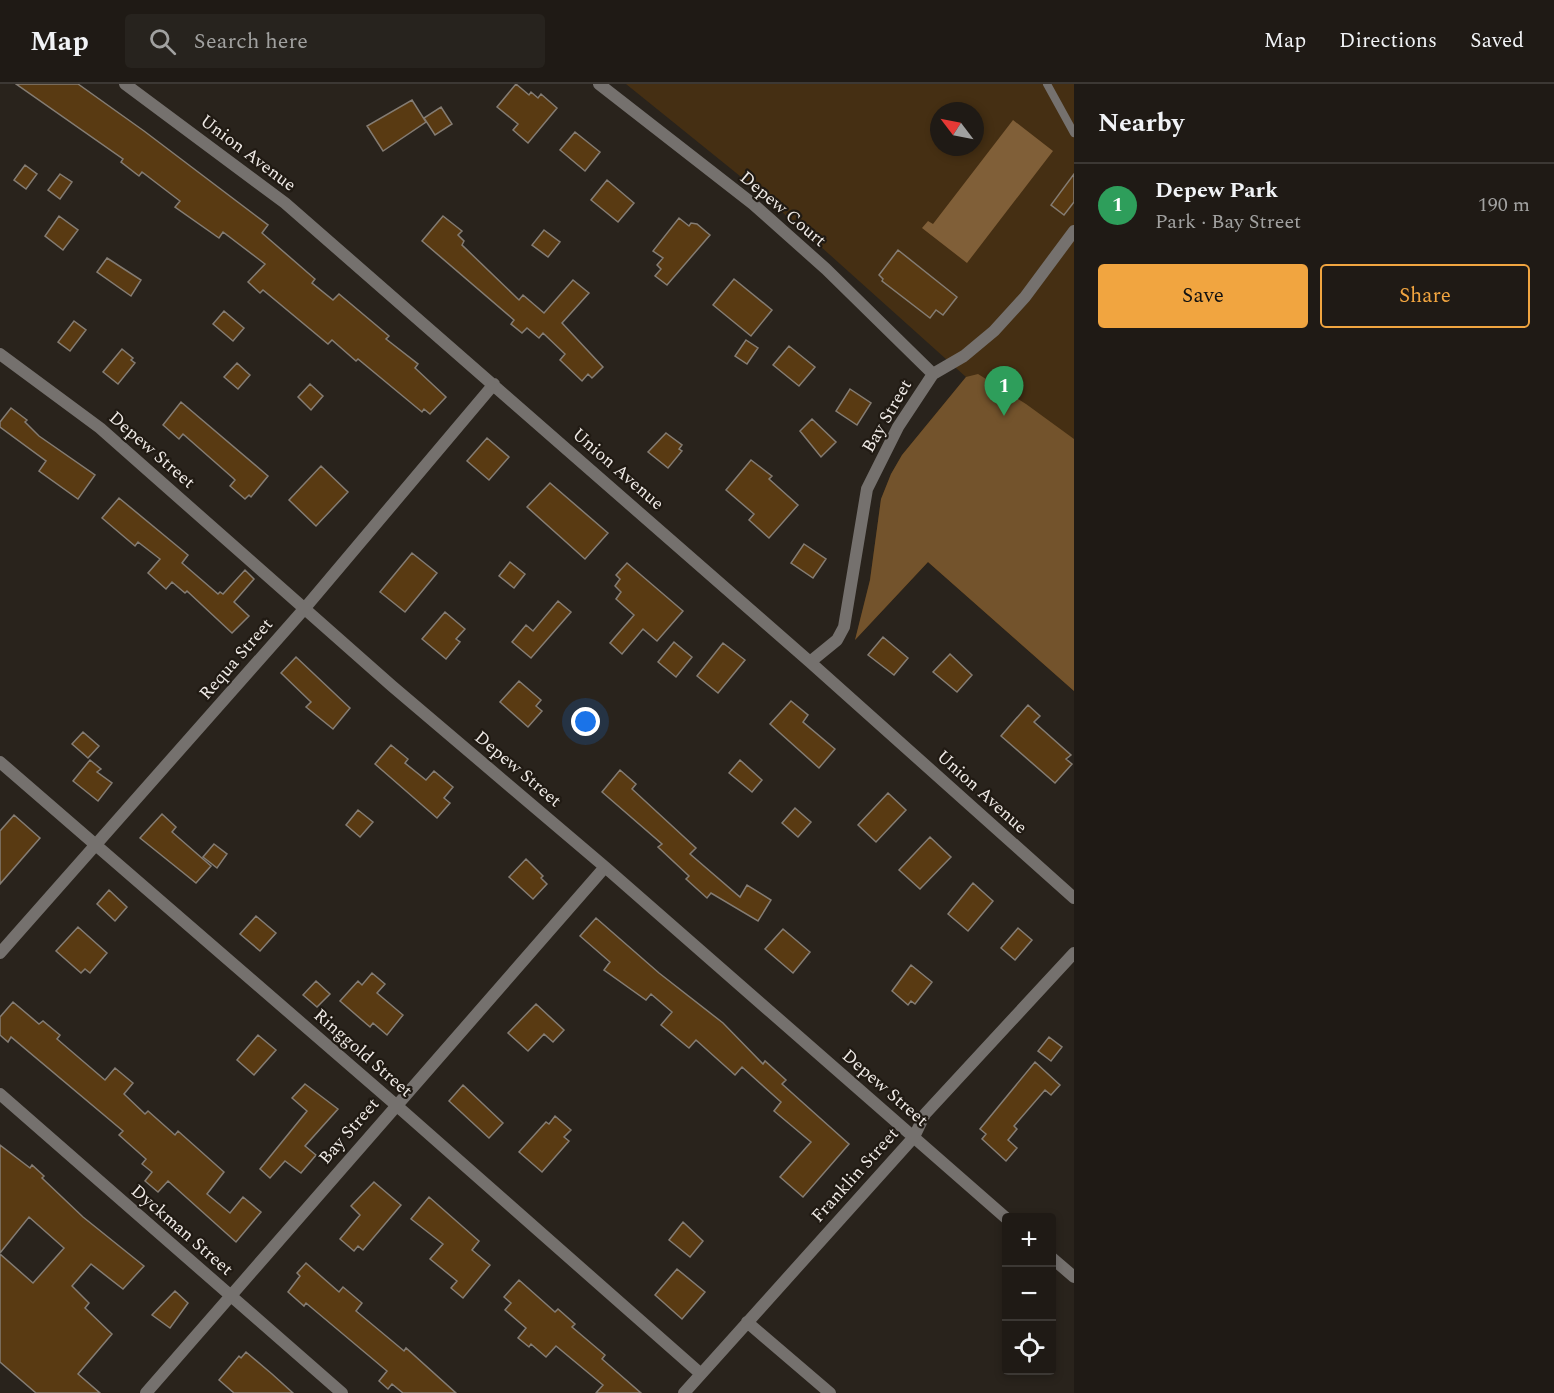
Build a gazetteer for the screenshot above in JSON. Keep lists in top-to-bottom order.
{
  "streets": {
    "street": [
      "Union Avenue",
      "Depew Court",
      "Bay Street",
      "Depew Street",
      "Requa Street",
      "Ringgold Street",
      "Franklin Street",
      "Dyckman Street"
    ]
  },
  "crossings": [
    ["Union Avenue", "Bay Street"],
    ["Union Avenue", "Requa Street"],
    ["Depew Court", "Bay Street"],
    ["Bay Street", "Depew Street"],
    ["Bay Street", "Ringgold Street"],
    ["Bay Street", "Dyckman Street"],
    ["Depew Street", "Requa Street"],
    ["Depew Street", "Franklin Street"],
    ["Requa Street", "Ringgold Street"],
    ["Ringgold Street", "Franklin Street"]
  ],
  "north": "top left",
  "page": {
    "header": "Map",
    "search": "Search here",
    "nav": ["Map", "Directions", "Saved"],
    "heading": "Nearby",
    "list": [
      {
        "mark": "1",
        "name": "Depew Park",
        "note": "Park · Bay Street",
        "value": "190 m"
      }
    ],
    "buttons": ["Save", "Share"],
    "pins": "1",
    "map_buttons": ["+", "−"]
  }
}
